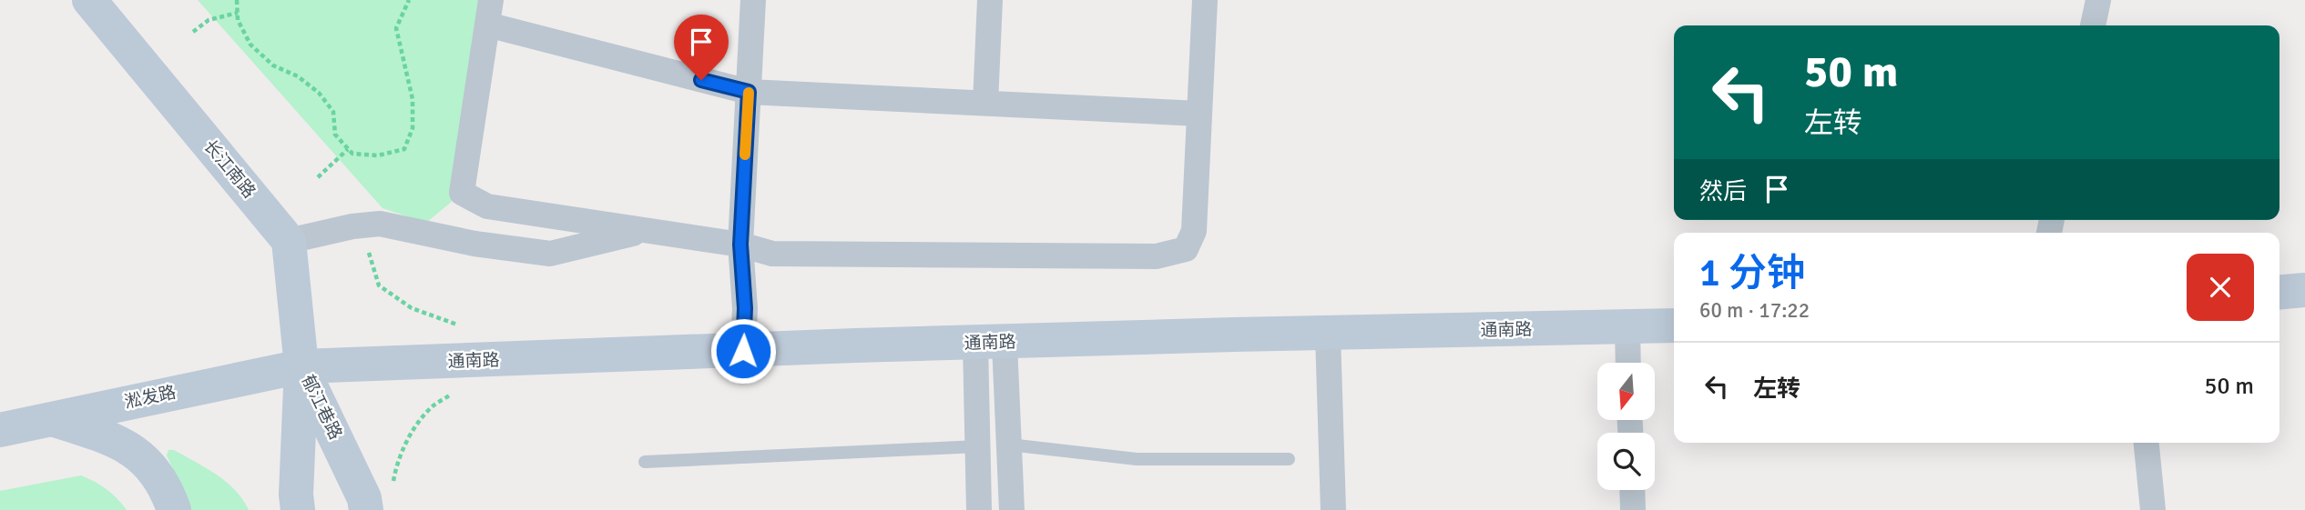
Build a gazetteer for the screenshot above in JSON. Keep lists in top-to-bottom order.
{
  "streets": {
    "street": [
      "长江南路",
      "通南路",
      "淞发路",
      "郁江巷路"
    ]
  },
  "crossings": [
    ["通南路", "淞发路"],
    ["通南路", "郁江巷路"],
    ["淞发路", "郁江巷路"]
  ],
  "north": "bottom",
  "page": {
    "turn": ["50 m", "左转"],
    "then": "然后",
    "heading": ["1 分钟", "60 m · 17:22"],
    "list": [
      {
        "name": "左转",
        "value": "50 m"
      }
    ]
  }
}
